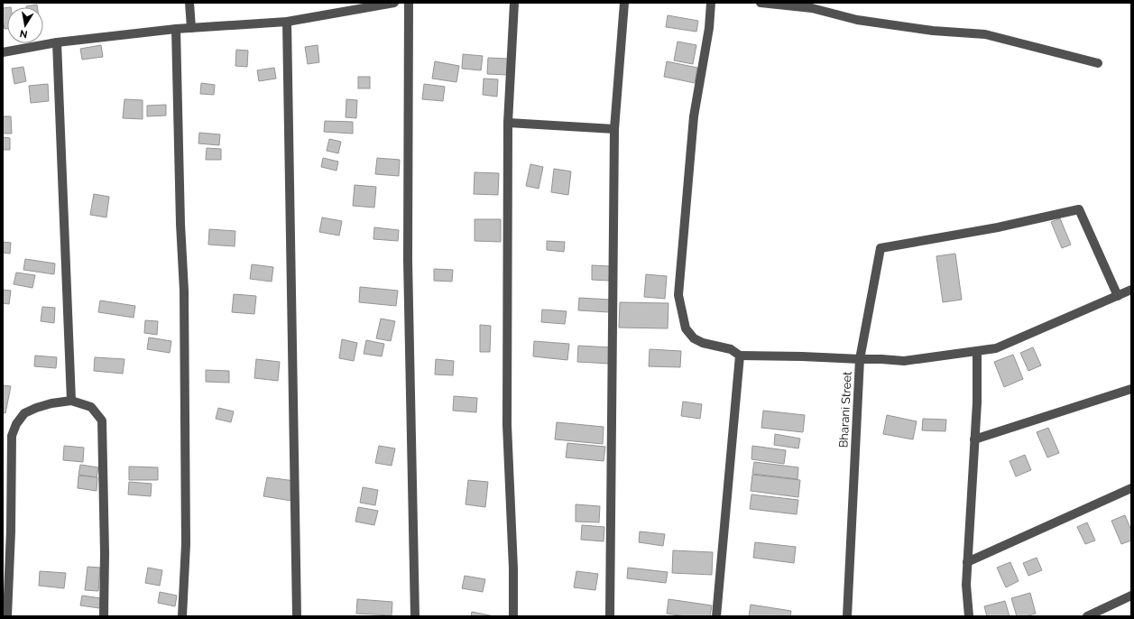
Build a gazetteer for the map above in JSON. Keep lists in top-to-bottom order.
{
  "streets": {
    "street": ["Bharani Street"]
  },
  "north": "bottom"
}
